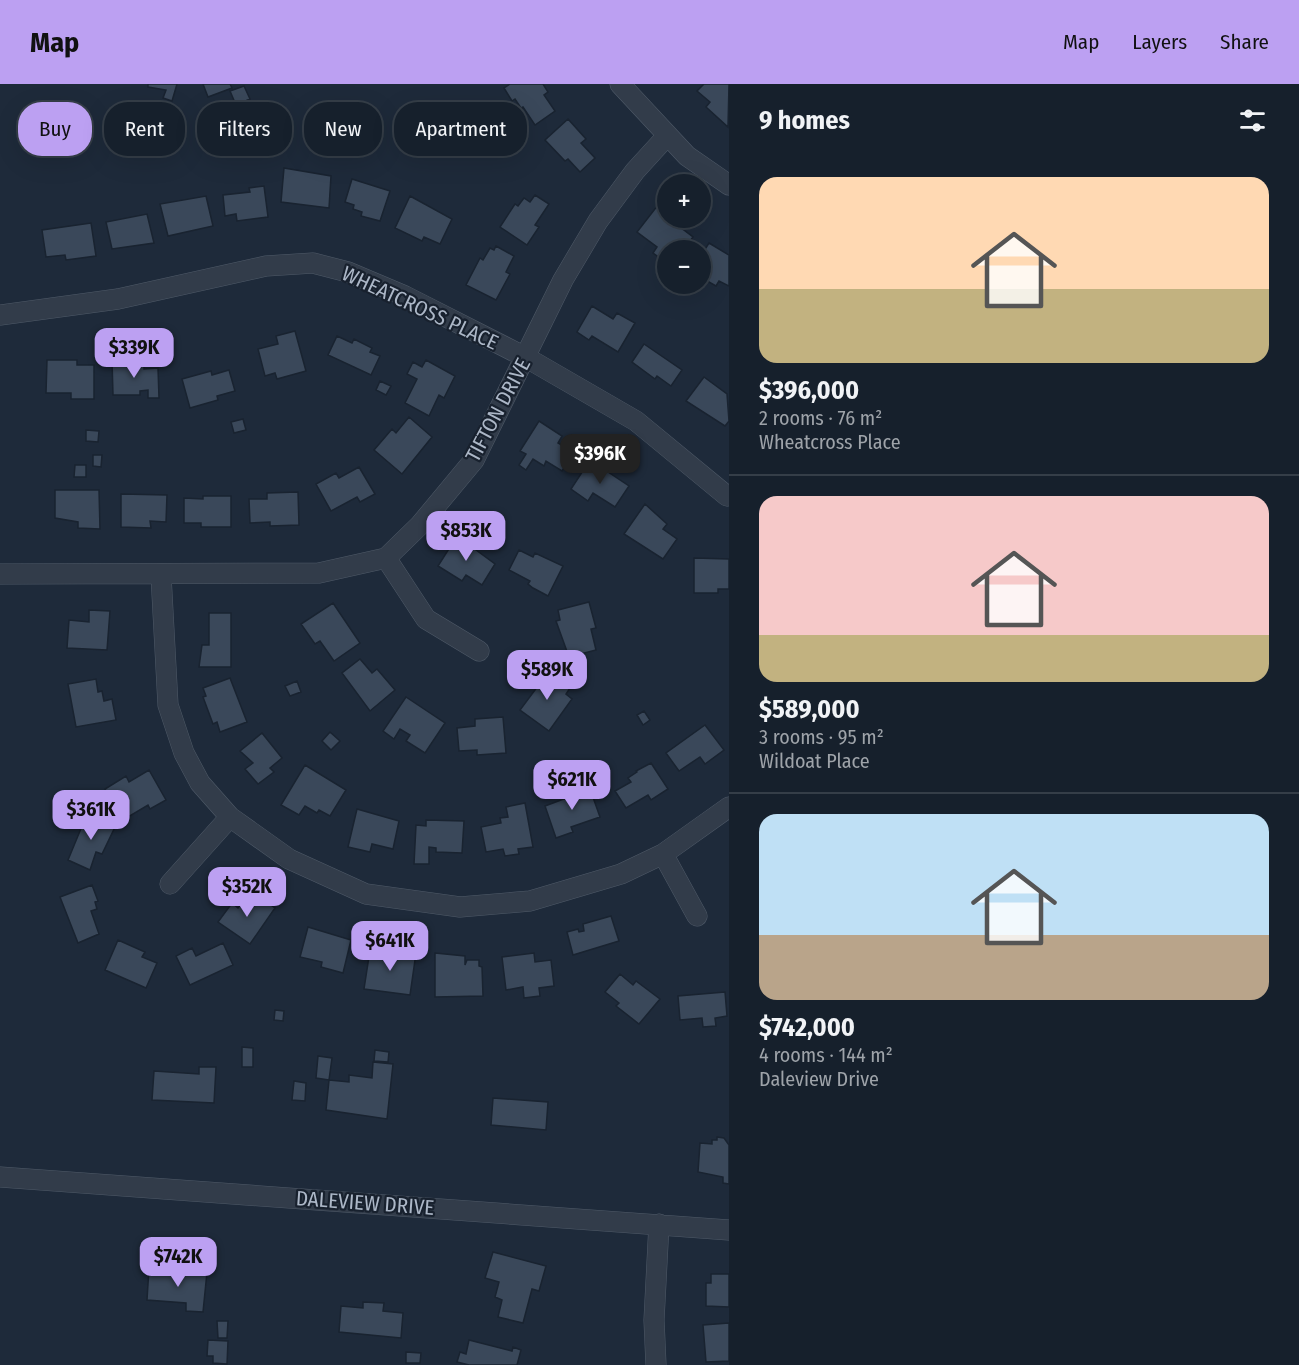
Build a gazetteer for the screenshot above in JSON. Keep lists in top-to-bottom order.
{
  "streets": {
    "street": ["WHEATCROSS PLACE", "TIFTON DRIVE", "DALEVIEW DRIVE"]
  },
  "crossings": [
    ["WHEATCROSS PLACE", "TIFTON DRIVE"]
  ],
  "page": {
    "header": "Map",
    "nav": ["Map", "Layers", "Share"],
    "heading": "9 homes",
    "chip": [
      "Buy",
      "Rent",
      "Filters",
      "New",
      "Apartment"
    ],
    "list": [
      {
        "name": "$396,000",
        "note": "2 rooms · 76 m² · Wheatcross Place"
      },
      {
        "name": "$589,000",
        "note": "3 rooms · 95 m² · Wildoat Place"
      },
      {
        "name": "$742,000",
        "note": "4 rooms · 144 m² · Daleview Drive"
      }
    ],
    "map_buttons": ["+", "−"],
    "price": [
      "$339K",
      "$396K",
      "$853K",
      "$589K",
      "$621K",
      "$361K",
      "$352K",
      "$641K",
      "$742K"
    ]
  }
}
